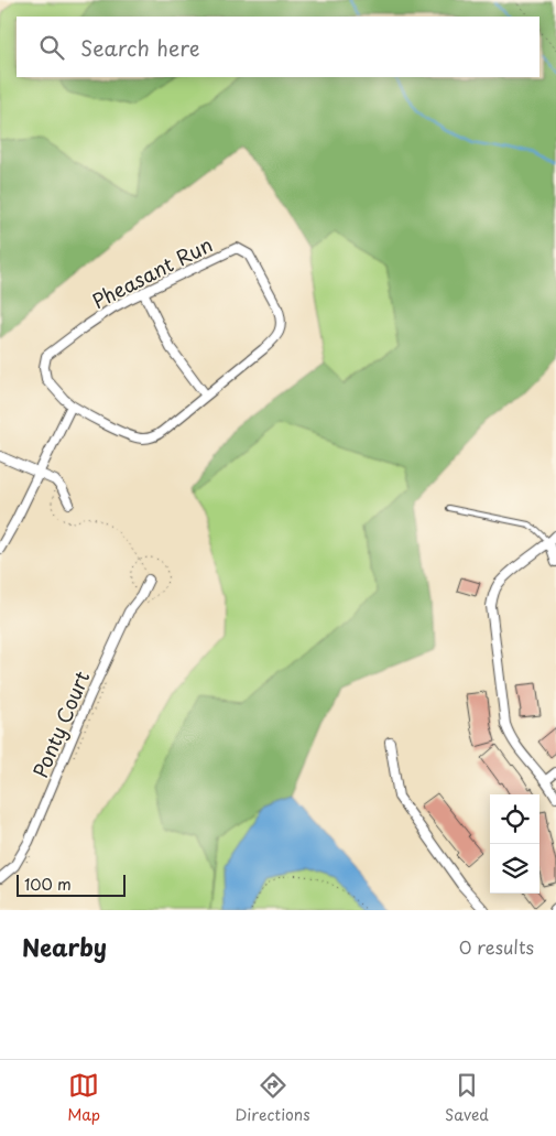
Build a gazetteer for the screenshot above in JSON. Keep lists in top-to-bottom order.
{
  "streets": {
    "street": ["Pheasant Run", "Ponty Court"]
  },
  "scale_bar": "100 m",
  "page": {
    "search": "Search here",
    "scale": "100 m",
    "heading": ["Nearby", "0 results"],
    "nav": ["Map", "Directions", "Saved"]
  }
}
